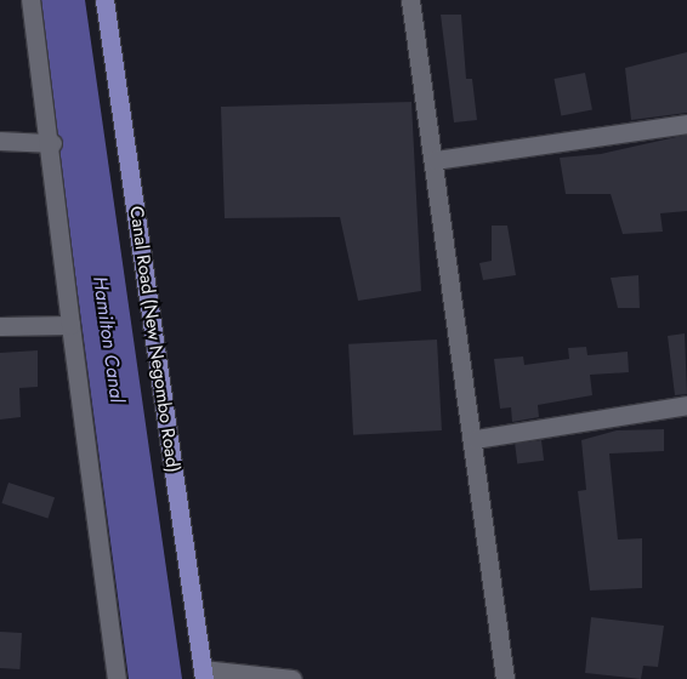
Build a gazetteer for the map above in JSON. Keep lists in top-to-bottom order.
{
  "streets": {
    "main road": ["Canal Road (New Negombo Road)"]
  },
  "water": ["Hamilton Canal"]
}
